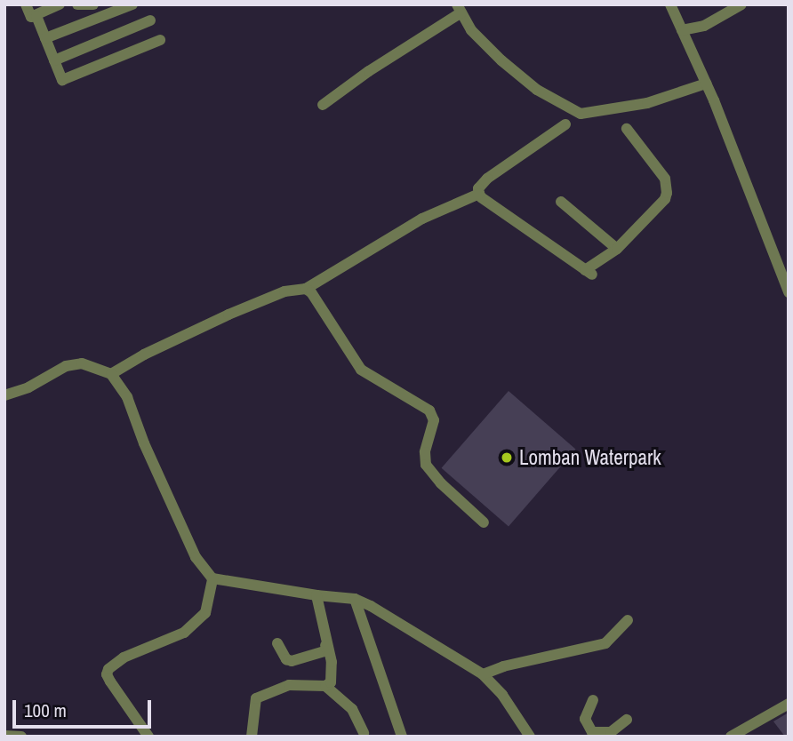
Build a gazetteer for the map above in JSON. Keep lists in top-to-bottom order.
{
  "places": ["Lomban Waterpark"],
  "scale_bar": "100 m"
}
